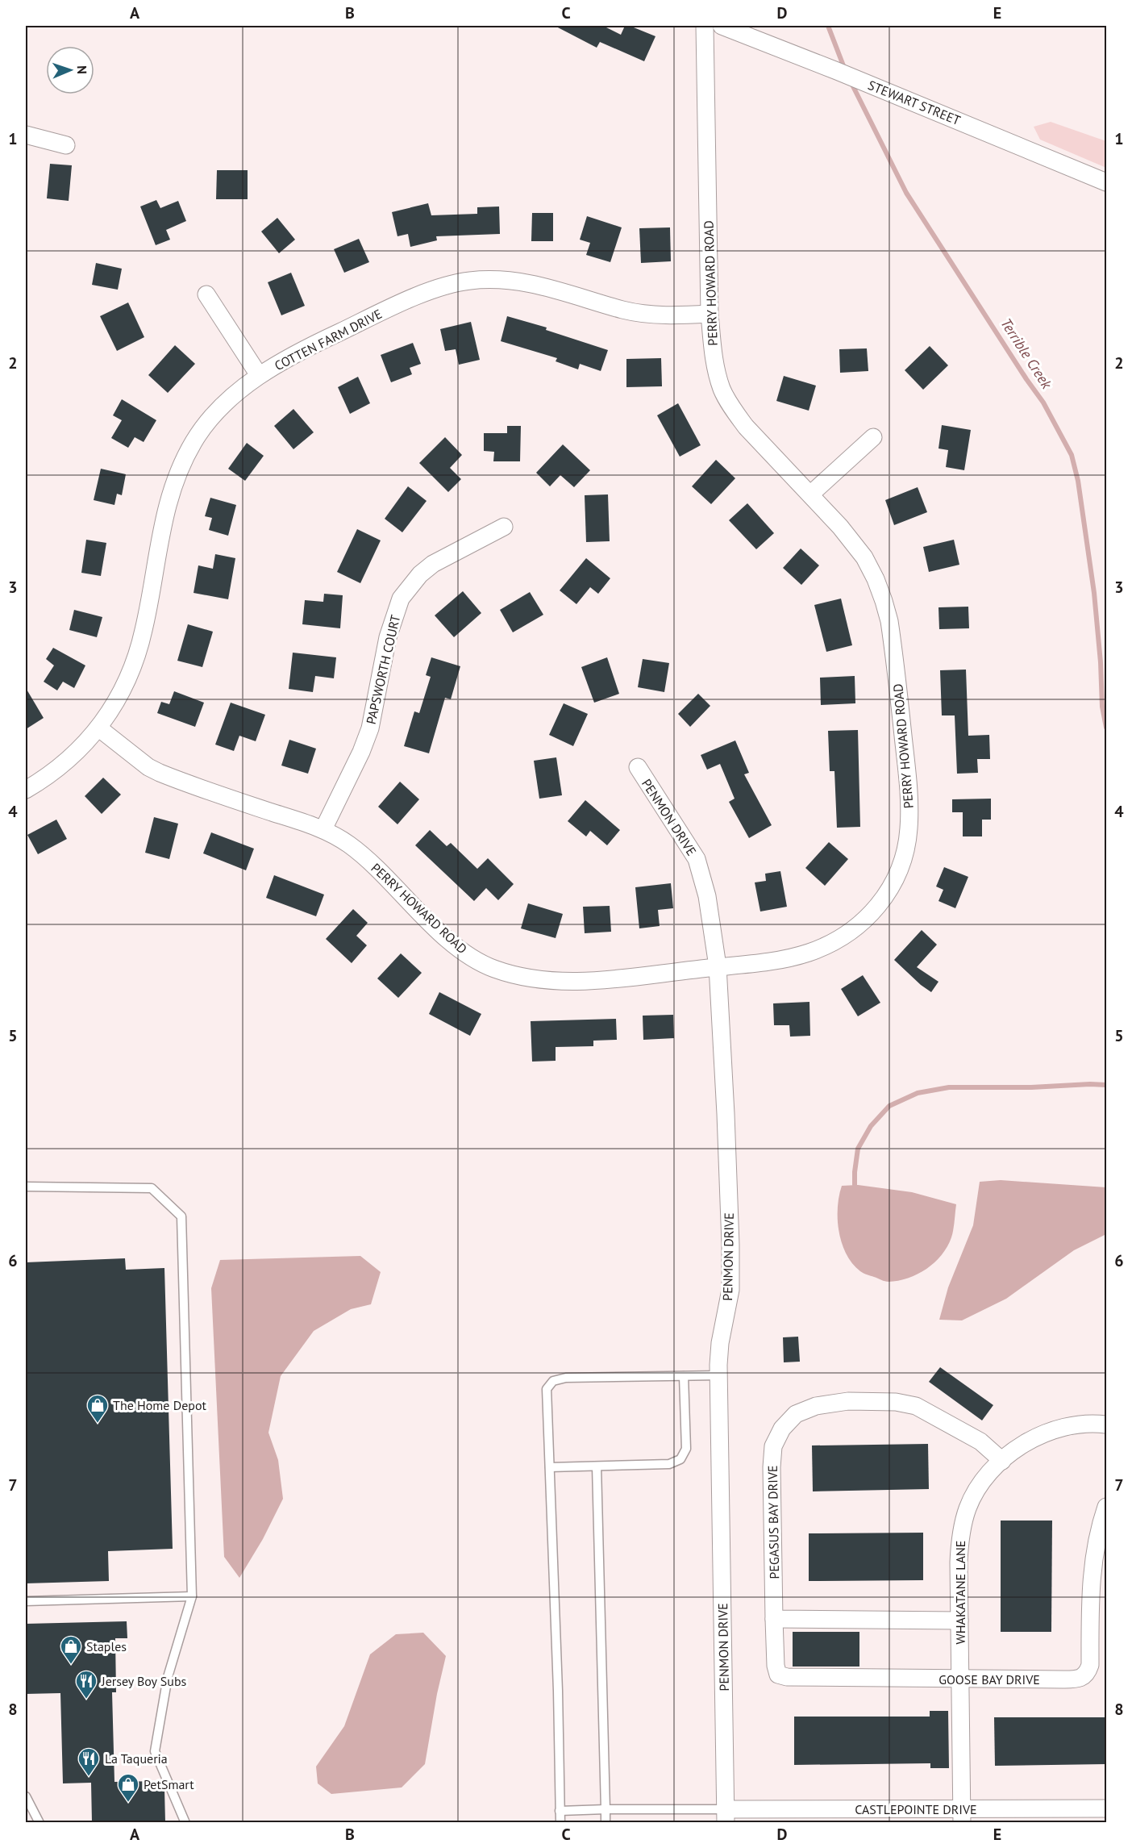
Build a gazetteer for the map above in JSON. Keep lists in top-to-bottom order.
{
  "streets": {
    "street": [
      "STEWART STREET",
      "PERRY HOWARD ROAD",
      "COTTEN FARM DRIVE",
      "PAPSWORTH COURT",
      "PENMON DRIVE",
      "PEGASUS BAY DRIVE",
      "WHAKATANE LANE",
      "GOOSE BAY DRIVE",
      "CASTLEPOINTE DRIVE"
    ]
  },
  "crossings": [
    ["PERRY HOWARD ROAD", "COTTEN FARM DRIVE"],
    ["PERRY HOWARD ROAD", "PAPSWORTH COURT"],
    ["PERRY HOWARD ROAD", "PENMON DRIVE"],
    ["PENMON DRIVE", "CASTLEPOINTE DRIVE"],
    ["PEGASUS BAY DRIVE", "WHAKATANE LANE"],
    ["PEGASUS BAY DRIVE", "GOOSE BAY DRIVE"],
    ["WHAKATANE LANE", "GOOSE BAY DRIVE"],
    ["WHAKATANE LANE", "CASTLEPOINTE DRIVE"]
  ],
  "water": ["Terrible Creek"],
  "places": {
    "shop": ["The Home Depot", "Staples", "PetSmart"],
    "restaurant": ["Jersey Boy Subs", "La Taqueria"]
  },
  "north": "right",
  "grid": {
    "columns": [
      "A",
      "B",
      "C",
      "D",
      "E"
    ],
    "rows": [
      "1",
      "2",
      "3",
      "4",
      "5",
      "6",
      "7",
      "8"
    ]
  }
}
